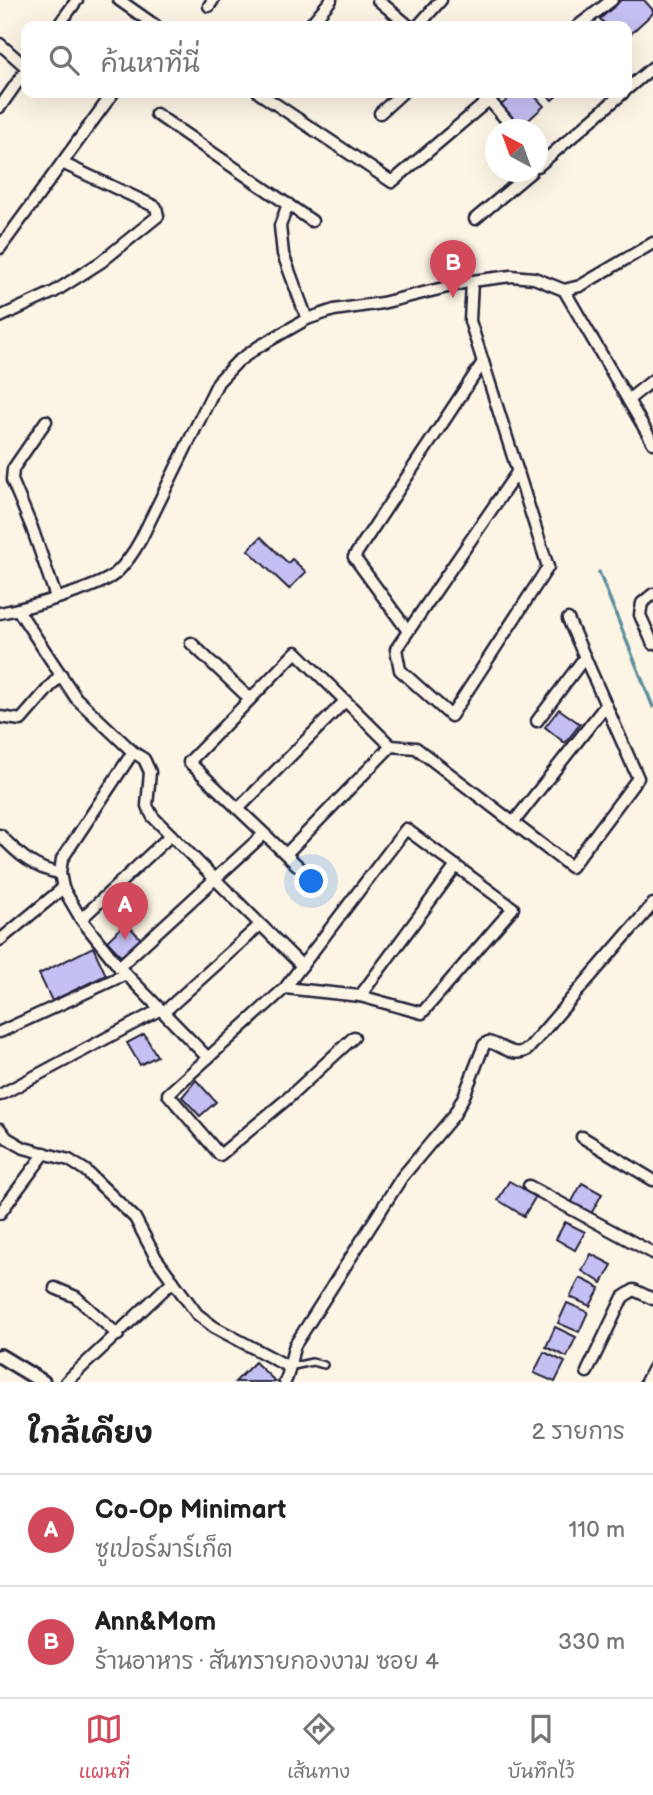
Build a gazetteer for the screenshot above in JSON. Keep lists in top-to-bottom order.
{
  "north": "top left",
  "page": {
    "search": "ค้นหาที่นี่",
    "pins": ["B", "A"],
    "heading": ["ใกล้เคียง", "2 รายการ"],
    "list": [
      {
        "mark": "A",
        "name": "Co-Op Minimart",
        "note": "ซูเปอร์มาร์เก็ต",
        "value": "110 m"
      },
      {
        "mark": "B",
        "name": "Ann&Mom",
        "note": "ร้านอาหาร · สันทรายกองงาม ซอย 4",
        "value": "330 m"
      }
    ],
    "nav": ["แผนที่", "เส้นทาง", "บันทึกไว้"]
  }
}
